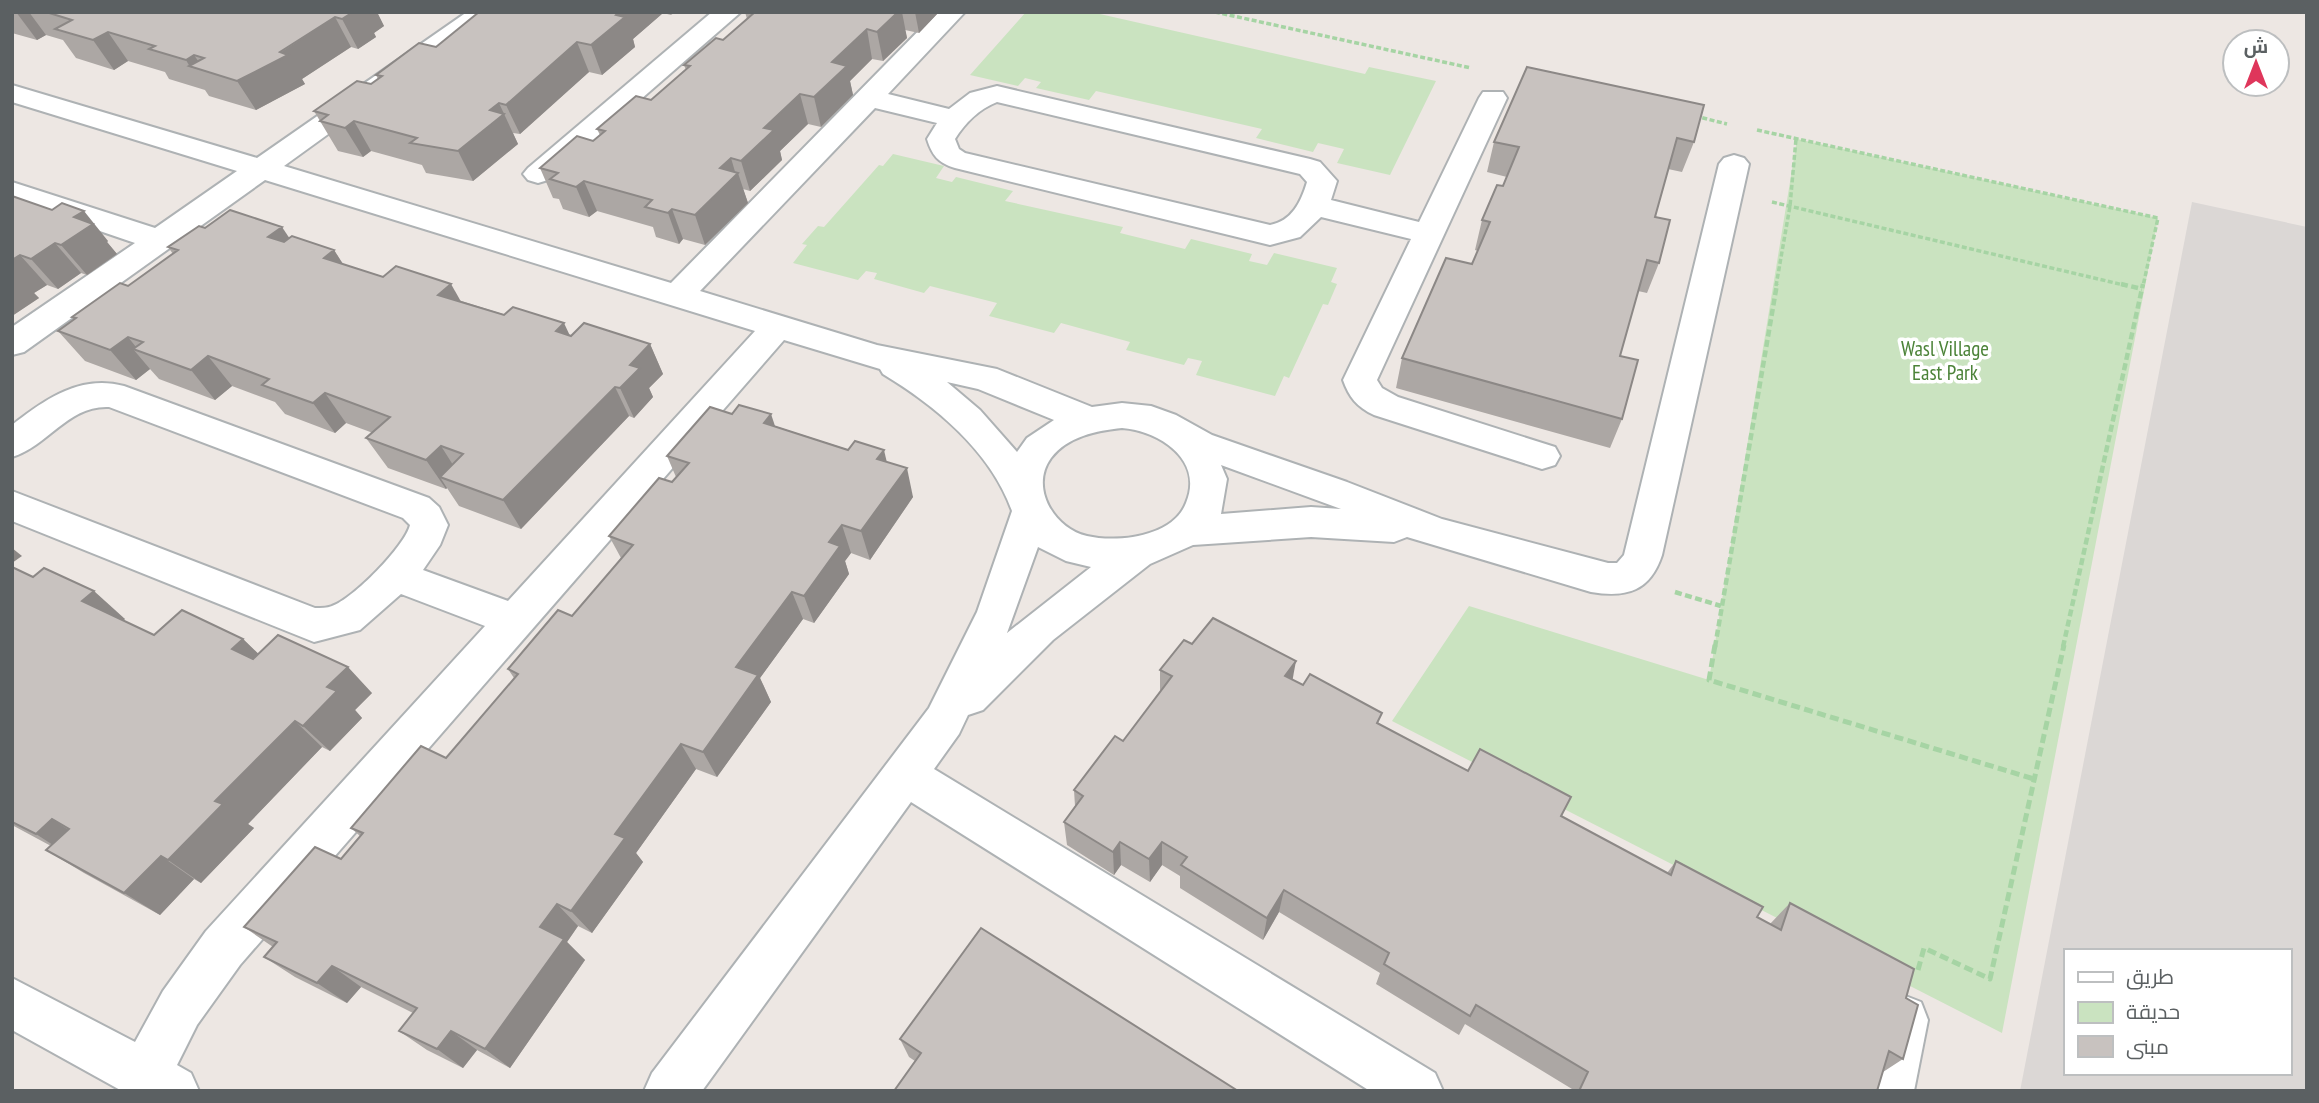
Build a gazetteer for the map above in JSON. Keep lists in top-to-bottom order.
{
  "parks": ["Wasl Village East Park"],
  "legend": ["طريق", "حديقة", "مبنى"],
  "north": "top"
}
